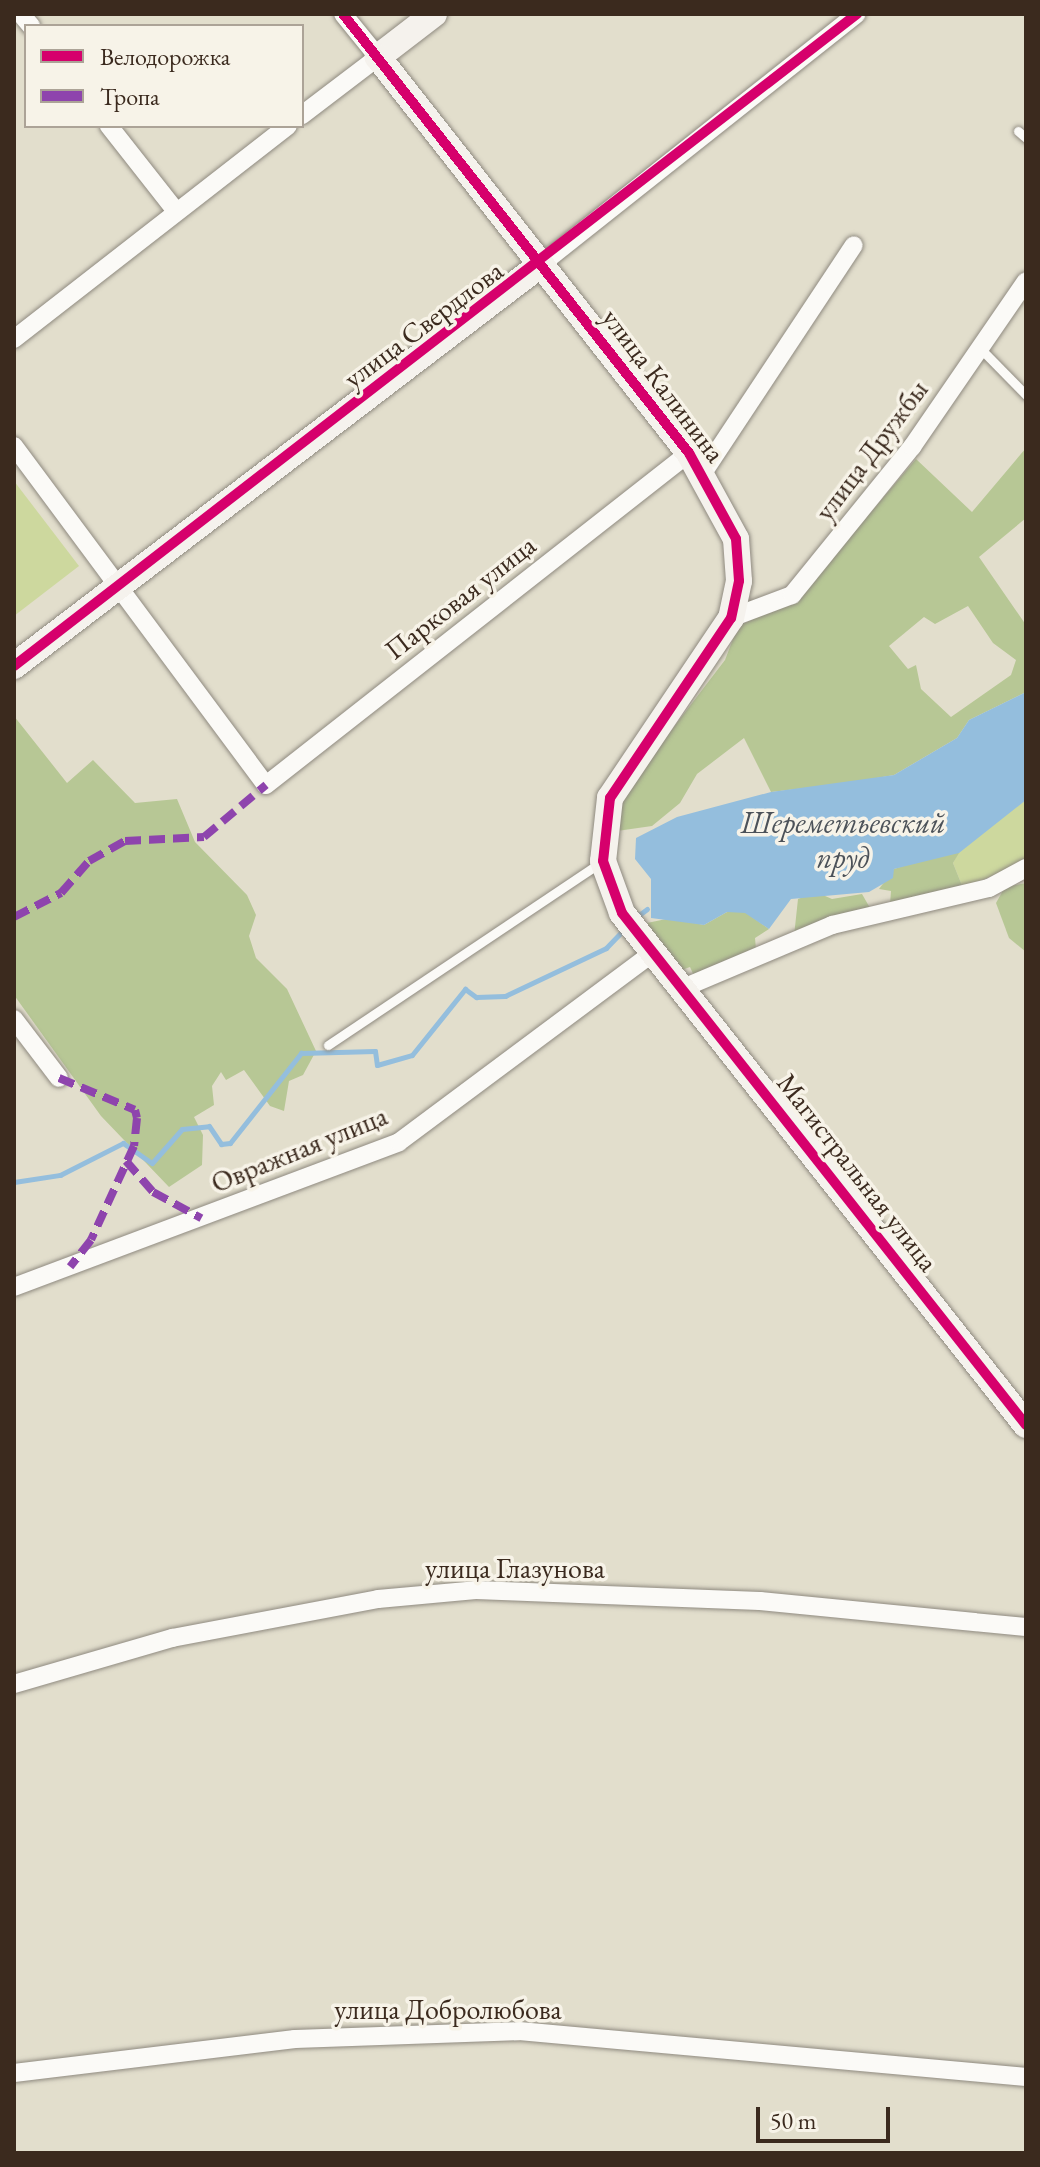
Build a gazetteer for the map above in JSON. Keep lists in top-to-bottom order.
{
  "streets": {
    "street": [
      "улица Свердлова",
      "улица Калинина",
      "улица Дружбы",
      "Парковая улица",
      "Овражная улица",
      "Магистральная улица",
      "улица Глазунова",
      "улица Добролюбова"
    ]
  },
  "crossings": [
    ["улица Свердлова", "улица Калинина"],
    ["улица Свердлова", "Парковая улица"],
    ["улица Калинина", "улица Дружбы"],
    ["улица Калинина", "Парковая улица"],
    ["улица Калинина", "Овражная улица"],
    ["улица Калинина", "Магистральная улица"],
    ["Овражная улица", "Магистральная улица"]
  ],
  "water": ["Шереметьевский пруд"],
  "legend": ["Велодорожка", "Тропа"],
  "scale_bar": "50 m"
}
